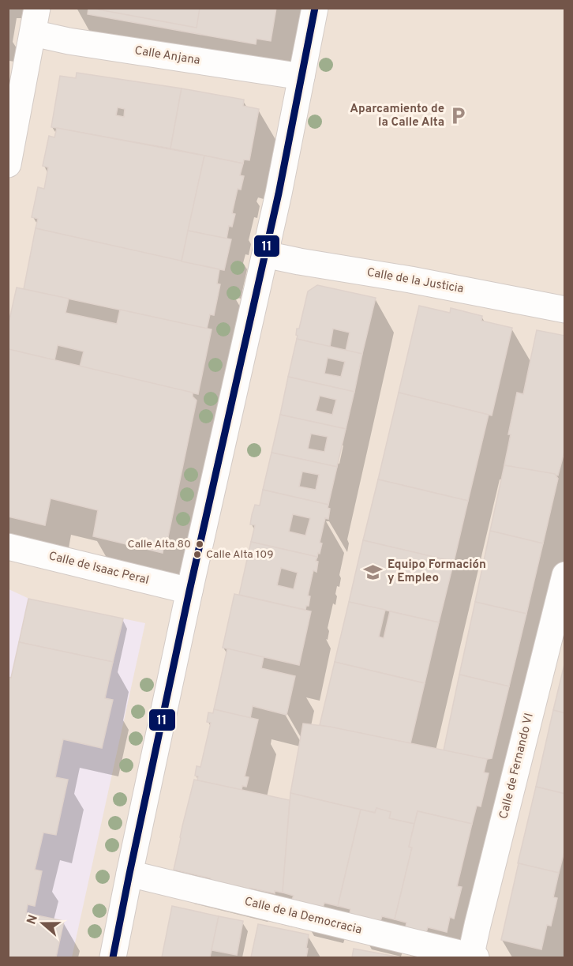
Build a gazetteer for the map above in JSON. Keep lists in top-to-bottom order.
{
  "streets": {
    "street": [
      "Calle Anjana",
      "Calle de la Justicia",
      "Calle de Isaac Peral",
      "Calle de Fernando VI",
      "Calle de la Democracia"
    ]
  },
  "crossings": [
    ["Calle de Fernando VI", "Calle de la Democracia"]
  ],
  "places": {
    "parking": ["Aparcamiento de la Calle Alta"],
    "other": ["Calle Alta 80", "Calle Alta 109"],
    "school or university": ["Equipo Formación y Empleo"]
  },
  "lines": ["transit line 11"],
  "north": "left"
}
